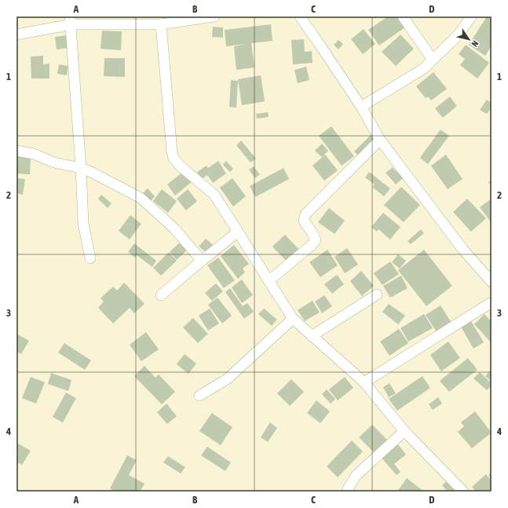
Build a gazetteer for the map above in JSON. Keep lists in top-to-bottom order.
{
  "north": "bottom right",
  "grid": {
    "columns": [
      "A",
      "B",
      "C",
      "D"
    ],
    "rows": [
      "1",
      "2",
      "3",
      "4"
    ]
  }
}
